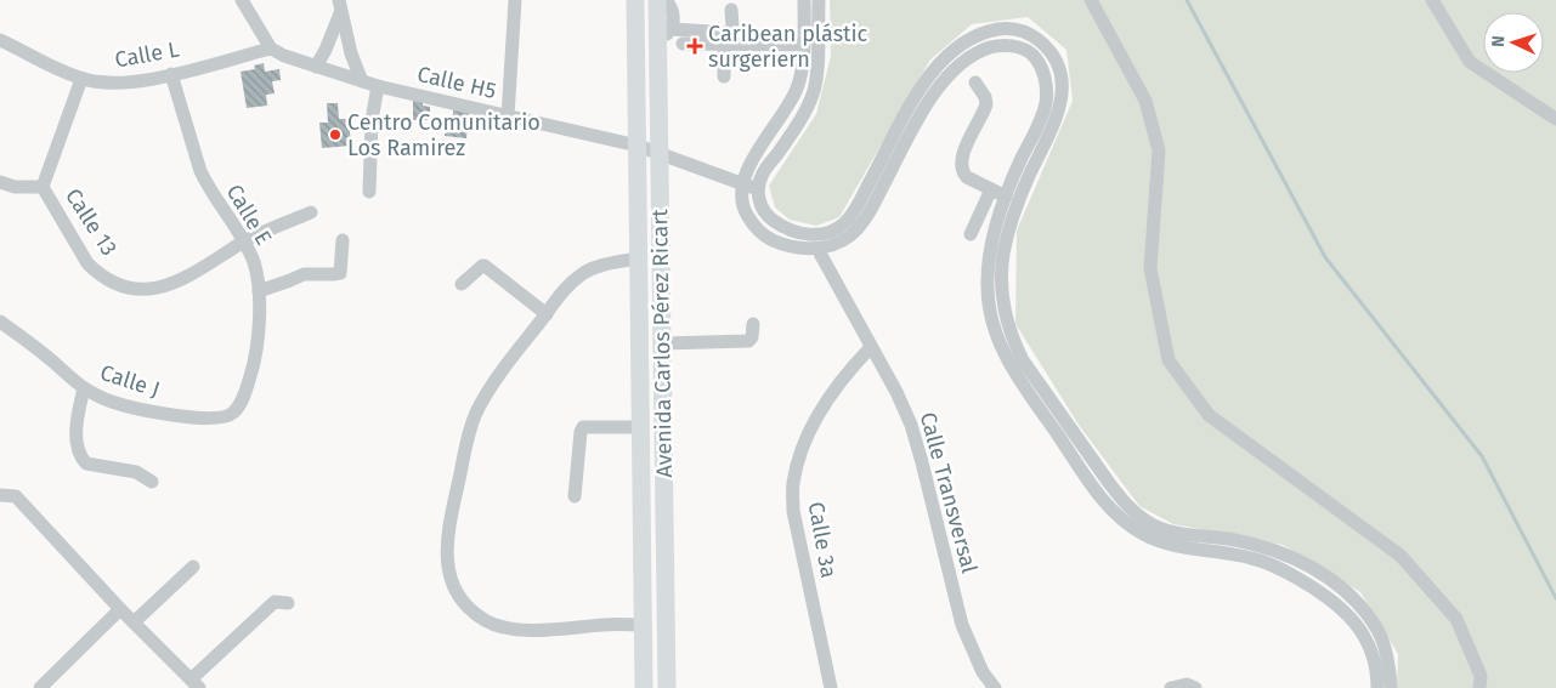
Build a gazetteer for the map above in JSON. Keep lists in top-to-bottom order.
{
  "streets": {
    "main road": ["Avenida Carlos Pérez Ricart"],
    "street": [
      "Calle L",
      "Calle H5",
      "Calle E",
      "Calle 13",
      "Calle J",
      "Calle Transversal",
      "Calle 3a"
    ]
  },
  "crossings": [
    ["Calle L", "Calle H5"],
    ["Calle L", "Calle E"],
    ["Calle L", "Calle 13"],
    ["Calle H5", "Avenida Carlos Pérez Ricart"],
    ["Calle E", "Calle 13"],
    ["Calle E", "Calle J"],
    ["Calle Transversal", "Calle 3a"]
  ],
  "places": {
    "health": ["Caribean plástic surgeriern"],
    "other": ["Centro Comunitario Los Ramirez"]
  },
  "north": "left"
}
